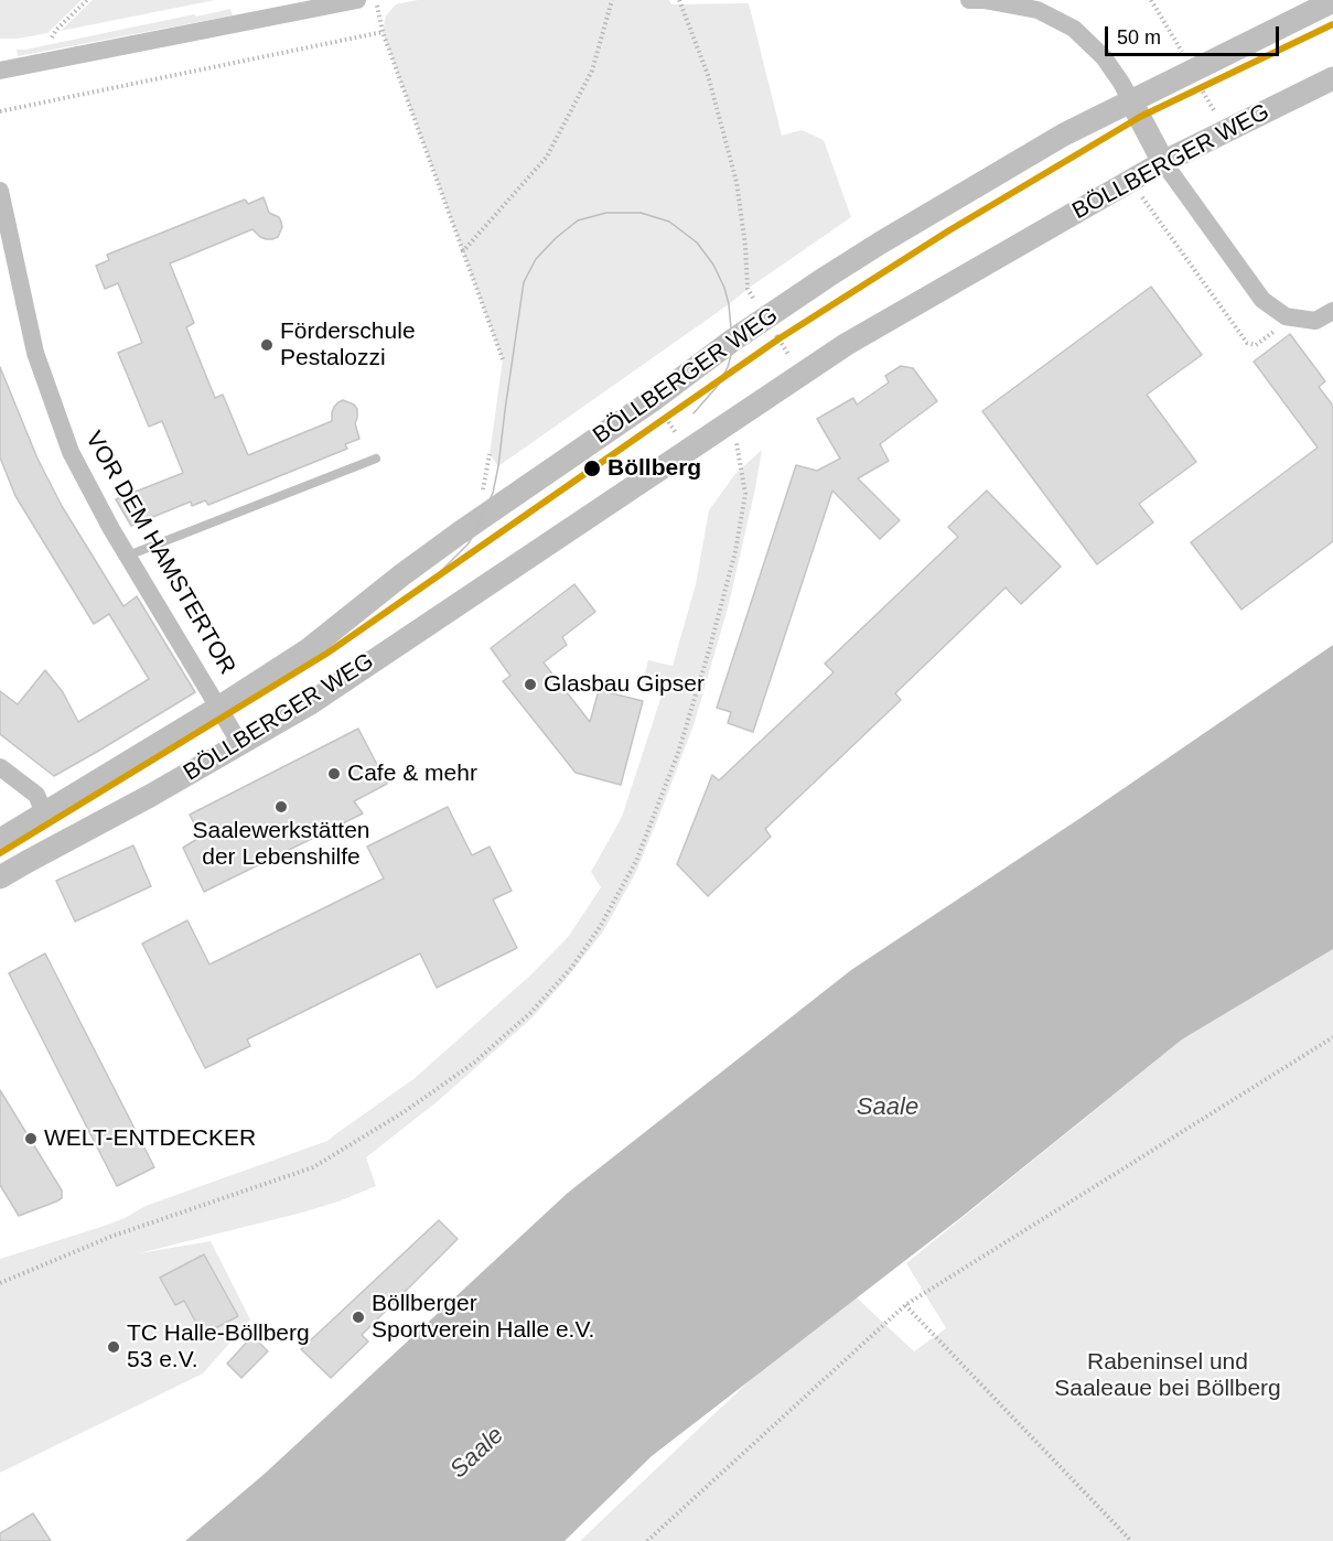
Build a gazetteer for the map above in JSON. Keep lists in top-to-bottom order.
{
  "streets": {
    "street": ["BÖLLBERGER WEG", "VOR DEM HAMSTERTOR"]
  },
  "crossings": [
    ["BÖLLBERGER WEG", "VOR DEM HAMSTERTOR"]
  ],
  "water": ["Saale"],
  "parks": ["Rabeninsel und Saaleaue bei Böllberg"],
  "places": [
    "Förderschule Pestalozzi",
    "Böllberg",
    "Glasbau Gipser",
    "Cafe & mehr",
    "Saalewerkstätten der Lebenshilfe",
    "WELT-ENTDECKER",
    "Böllberger Sportverein Halle e.V.",
    "TC Halle-Böllberg 53 e.V."
  ],
  "scale_bar": "50 m"
}
